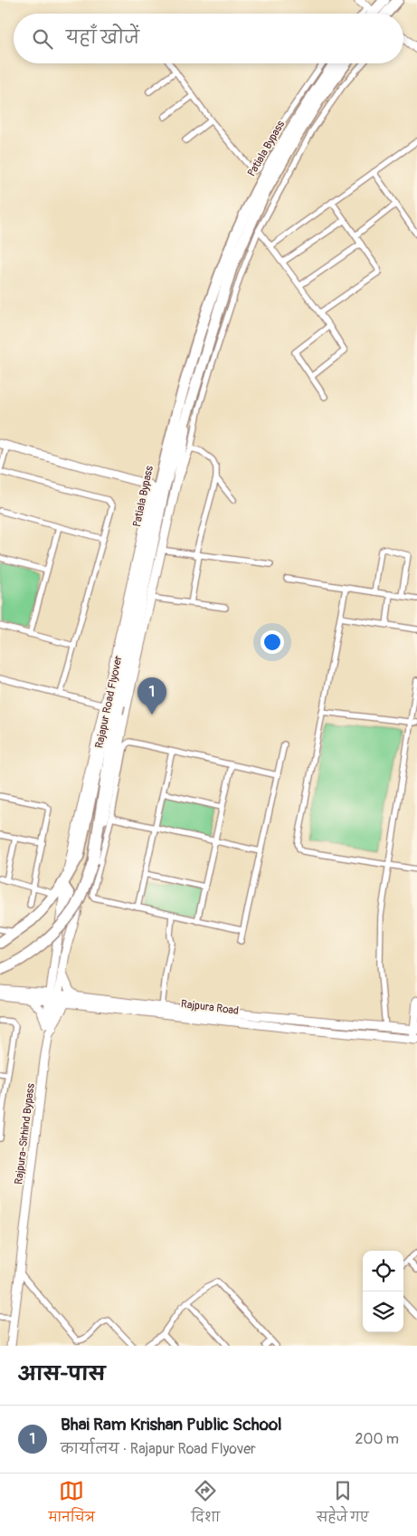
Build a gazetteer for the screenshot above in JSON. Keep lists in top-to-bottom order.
{
  "streets": {
    "highway": ["Patiala Bypass", "Rajapur Road Flyover"],
    "main road": ["Rajpura Road", "Rajpura-Sirhind Bypass"]
  },
  "crossings": [
    ["Patiala Bypass", "Rajapur Road Flyover"],
    ["Rajpura Road", "Rajpura-Sirhind Bypass"]
  ],
  "page": {
    "search": "यहाँ खोजें",
    "pins": "1",
    "heading": "आस-पास",
    "list": [
      {
        "mark": "1",
        "name": "Bhai Ram Krishan Public School",
        "note": "कार्यालय · Rajapur Road Flyover",
        "value": "200 m"
      }
    ],
    "nav": ["मानचित्र", "दिशा", "सहेजे गए"]
  }
}
